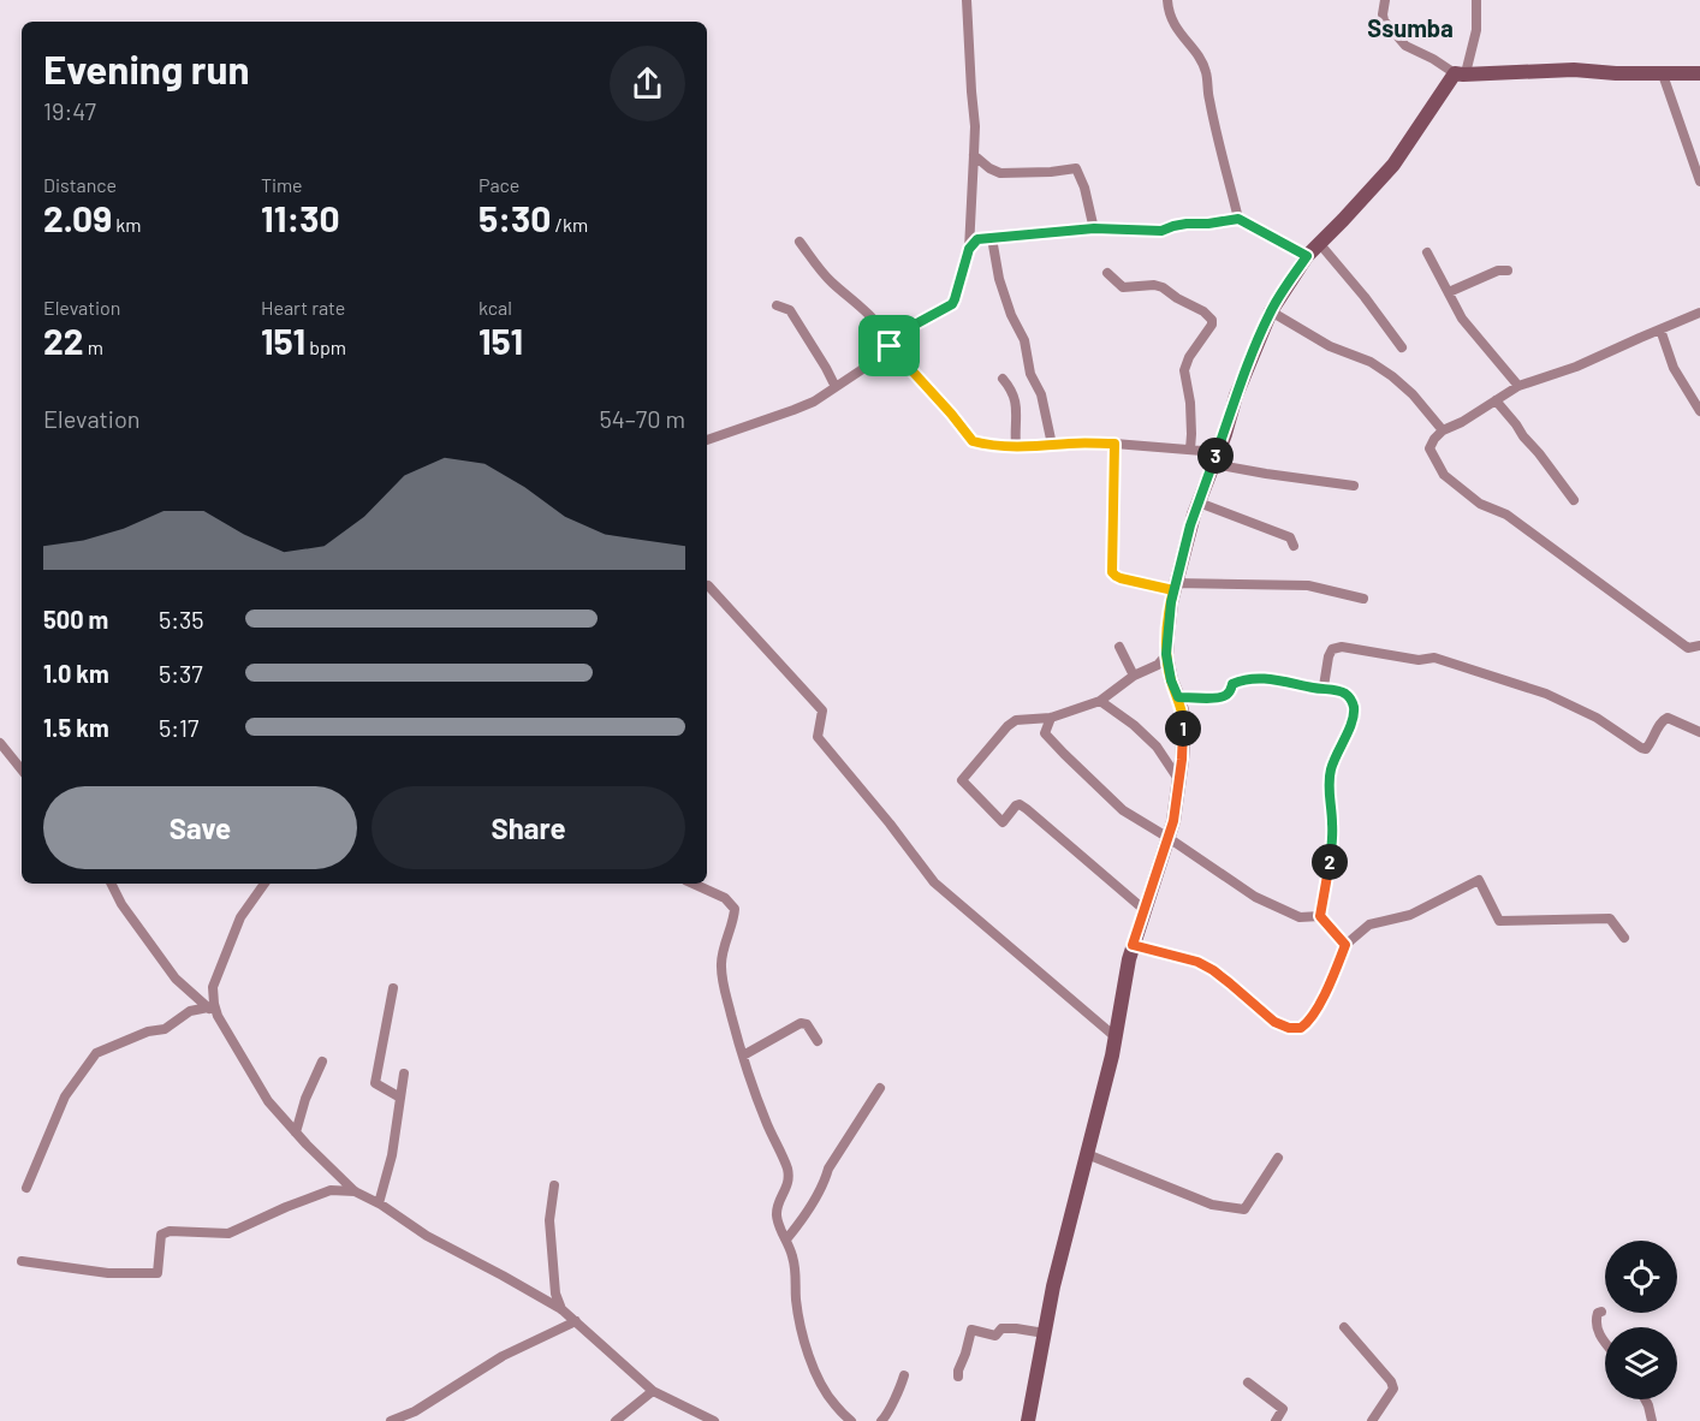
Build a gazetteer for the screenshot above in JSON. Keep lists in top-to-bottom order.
{
  "districts": ["Ssumba"],
  "page": {
    "heading": ["Evening run", "19:47"],
    "stats": [
      ["Distance", "2.09 km"],
      ["Time", "11:30"],
      ["Pace", "5:30 /km"],
      ["Elevation", "22 m"],
      ["Heart rate", "151 bpm"],
      ["kcal", "151"]
    ],
    "chart": ["Elevation", "54–70 m"],
    "pins": ["3", "1", "2"],
    "list": [
      {
        "name": "500 m",
        "note": "5:35"
      },
      {
        "name": "1.0 km",
        "note": "5:37"
      },
      {
        "name": "1.5 km",
        "note": "5:17"
      }
    ],
    "buttons": ["Save", "Share"]
  }
}
